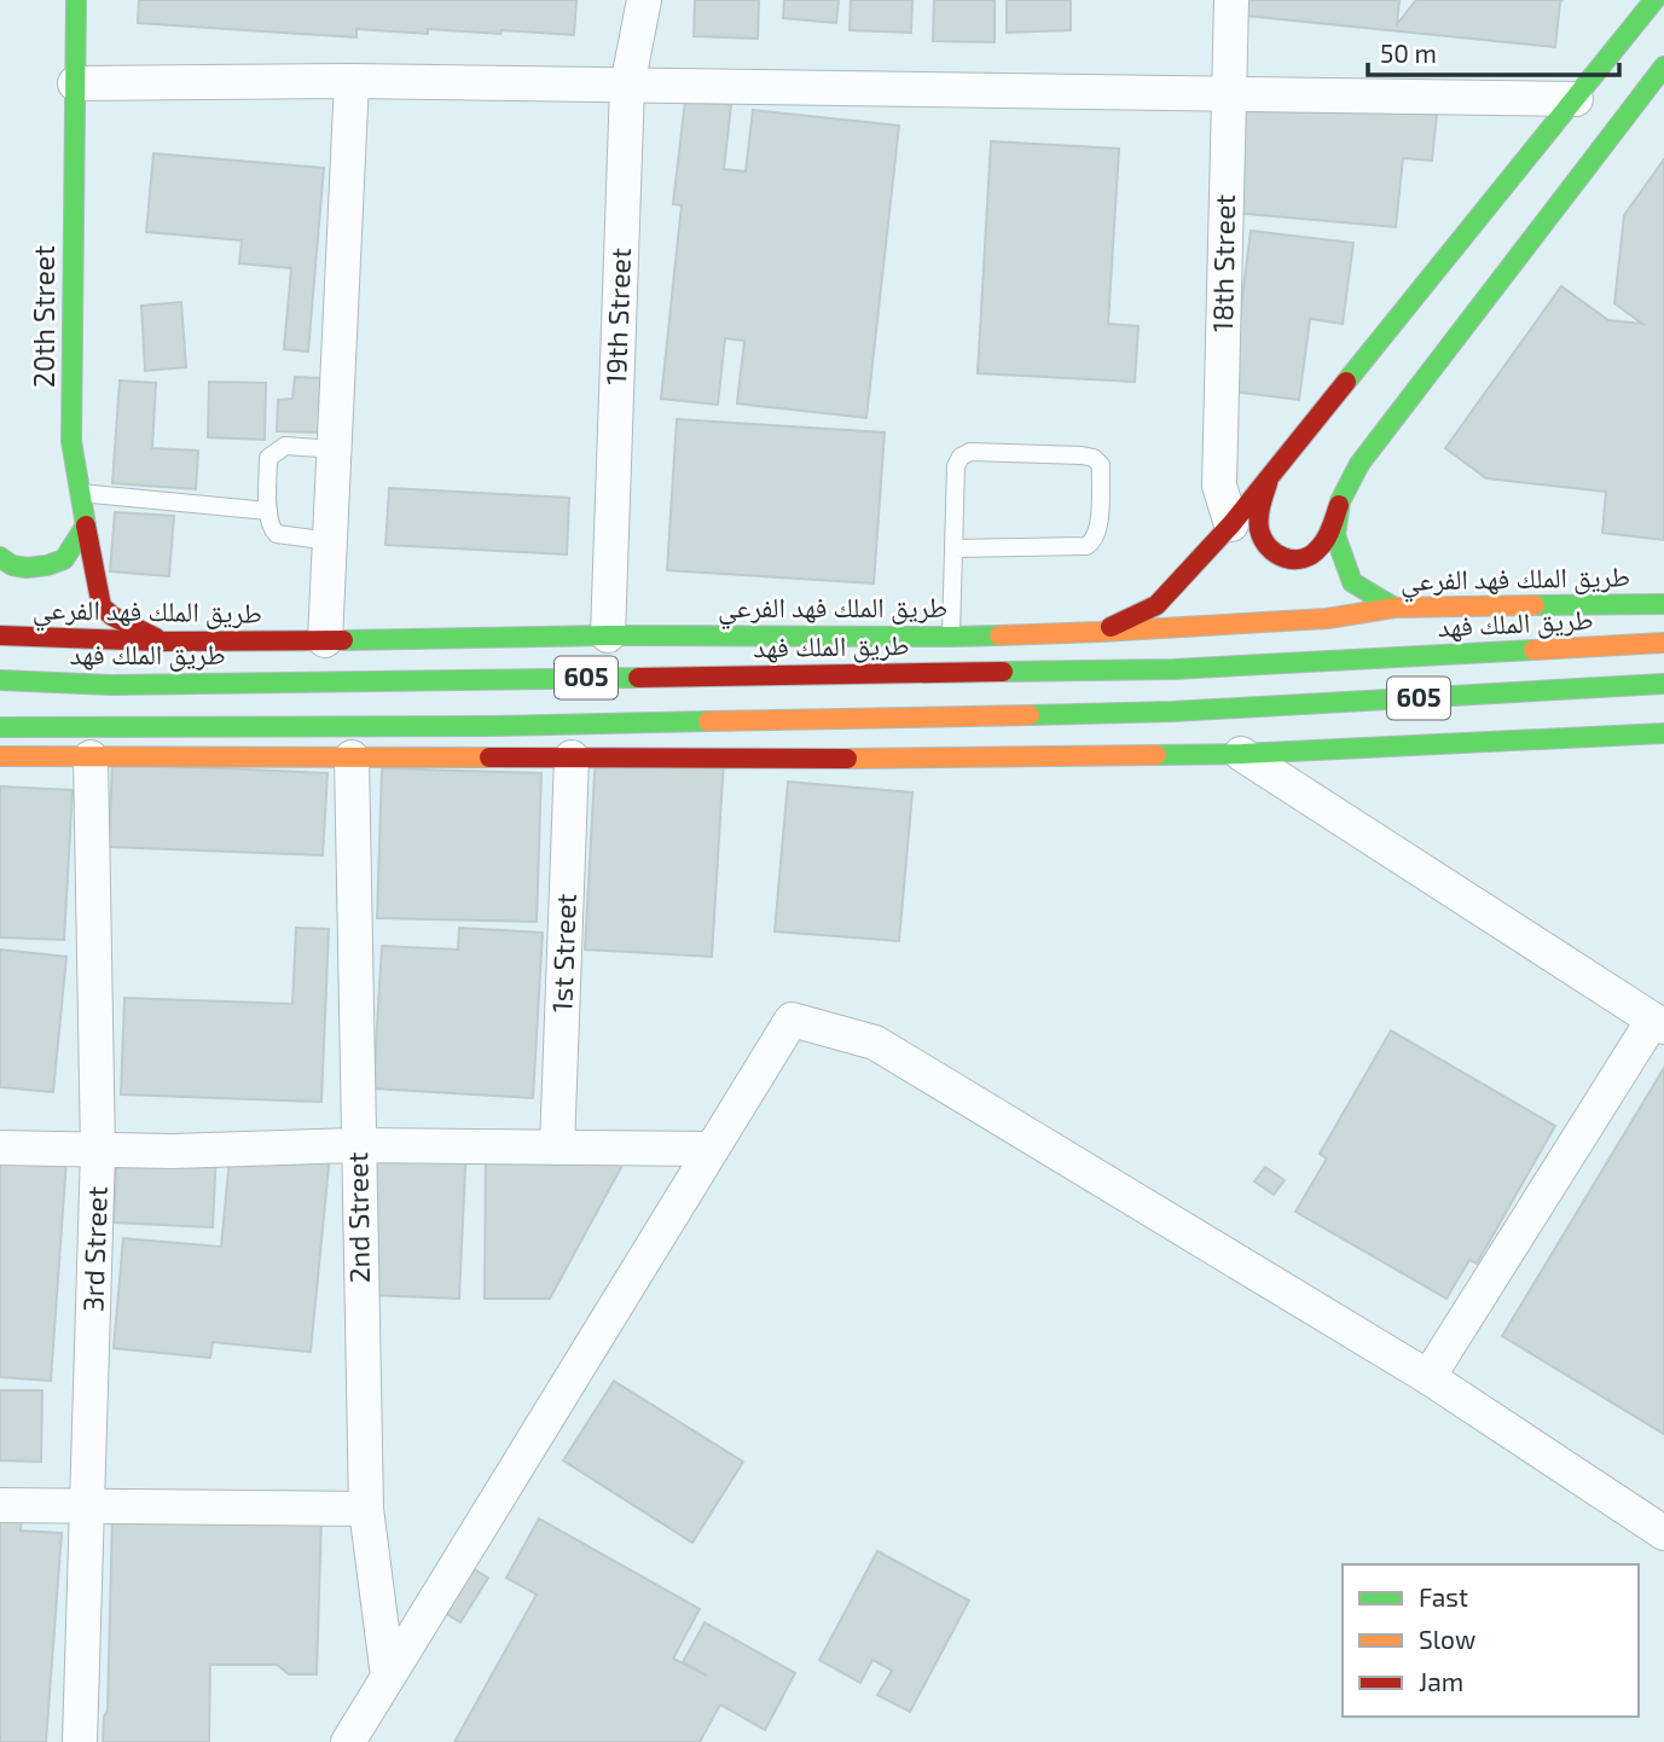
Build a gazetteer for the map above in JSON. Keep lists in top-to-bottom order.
{
  "streets": {
    "main road": [
      "20th Street",
      "طريق الملك فهد الفرعي",
      "طريق الملك فهد",
      "605"
    ],
    "street": [
      "18th Street",
      "19th Street",
      "1st Street",
      "2nd Street",
      "3rd Street"
    ]
  },
  "crossings": [
    ["20th Street", "طريق الملك فهد الفرعي"],
    ["19th Street", "طريق الملك فهد الفرعي"]
  ],
  "legend": ["Fast", "Slow", "Jam"],
  "scale_bar": "50 m"
}
